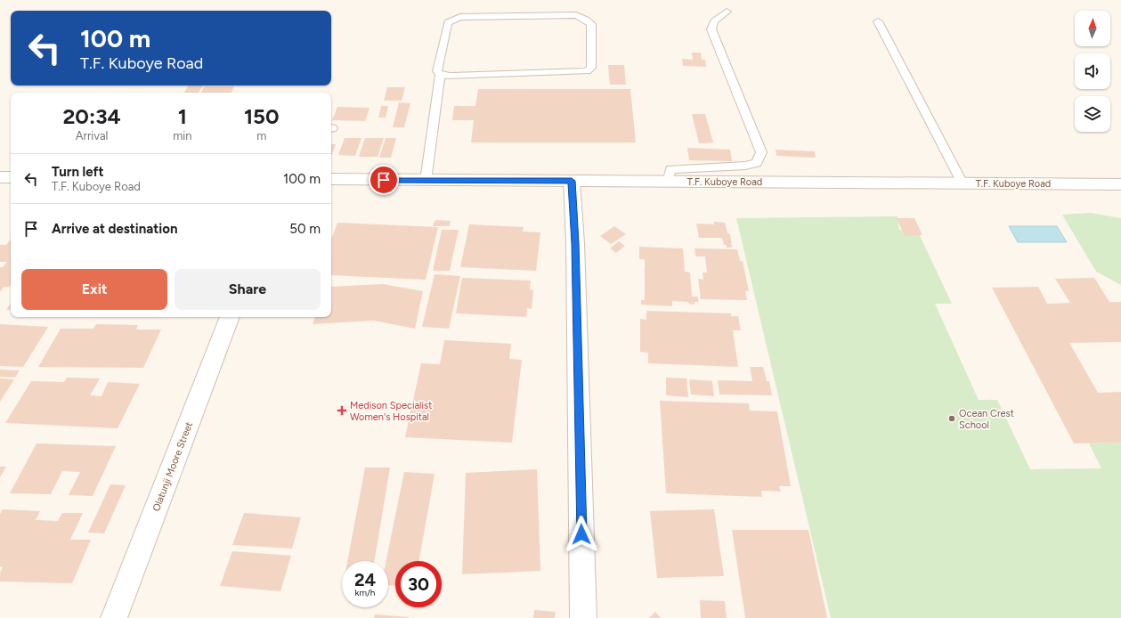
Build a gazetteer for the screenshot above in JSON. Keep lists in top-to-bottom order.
{
  "streets": {
    "street": ["T.F. Kuboye Road", "Olatunji Moore Street"]
  },
  "places": {
    "health": ["Medison Specialist Women's Hospital"],
    "other": ["Ocean Crest School"]
  },
  "north": "top",
  "page": {
    "turn": ["100 m", "T.F. Kuboye Road"],
    "eta": [
      "20:34",
      "Arrival",
      "1",
      "min",
      "150",
      "m"
    ],
    "list": [
      {
        "name": "Turn left",
        "note": "T.F. Kuboye Road",
        "value": "100 m"
      },
      {
        "name": "Arrive at destination",
        "value": "50 m"
      }
    ],
    "buttons": ["Exit", "Share"],
    "speed": "24 km/h",
    "limit": "30"
  }
}
